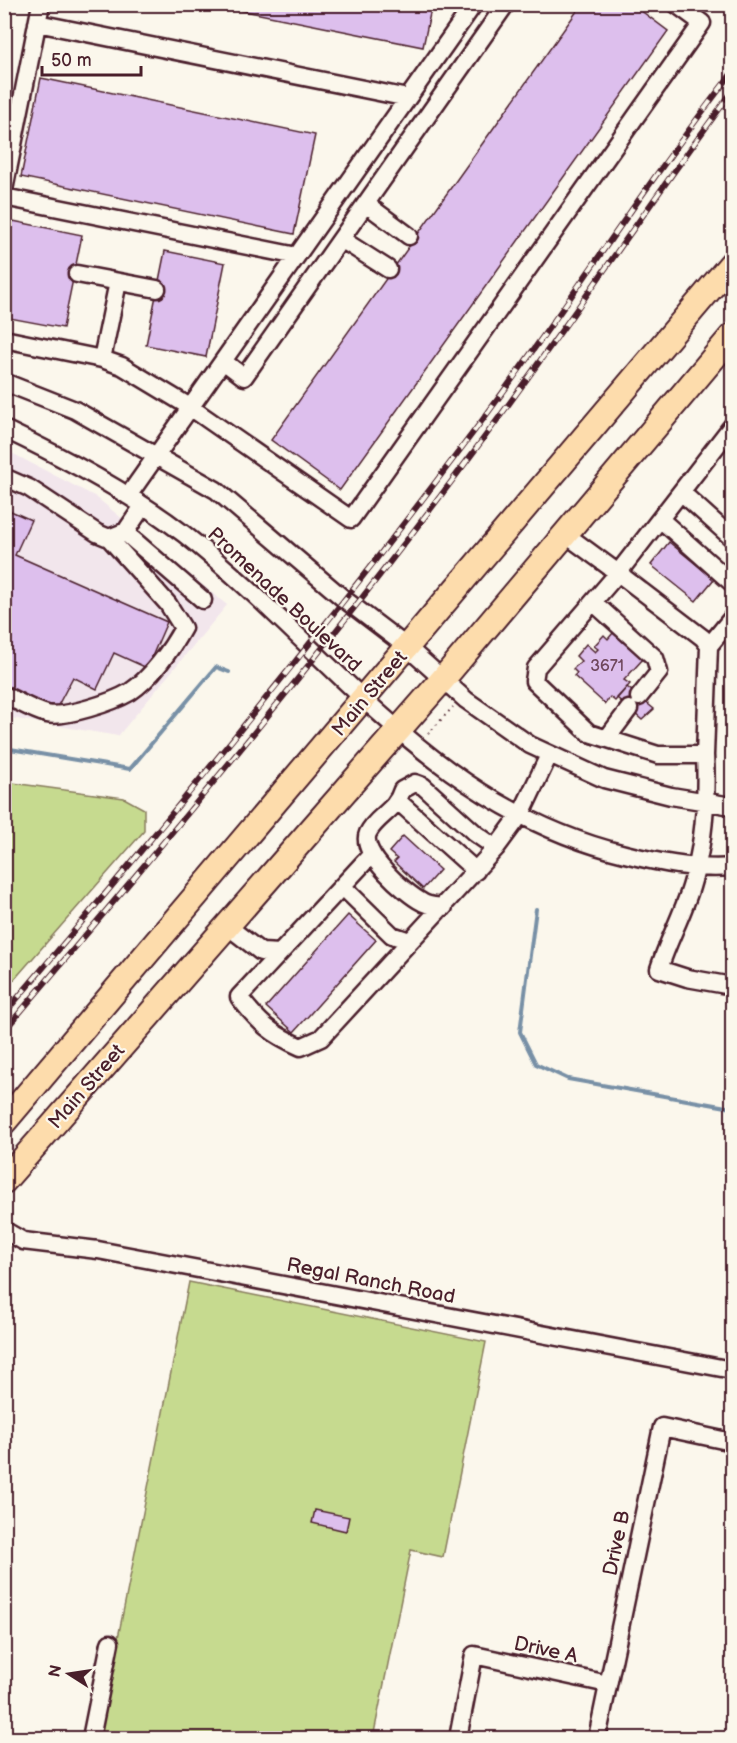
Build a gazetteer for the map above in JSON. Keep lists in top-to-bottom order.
{
  "streets": {
    "highway": ["Main Street"],
    "street": [
      "Promenade Boulevard",
      "Regal Ranch Road",
      "Drive B",
      "Drive A"
    ]
  },
  "crossings": [
    ["Promenade Boulevard", "Main Street"],
    ["Drive B", "Drive A"]
  ],
  "house_numbers": ["3671"],
  "scale_bar": "50 m",
  "north": "left"
}
